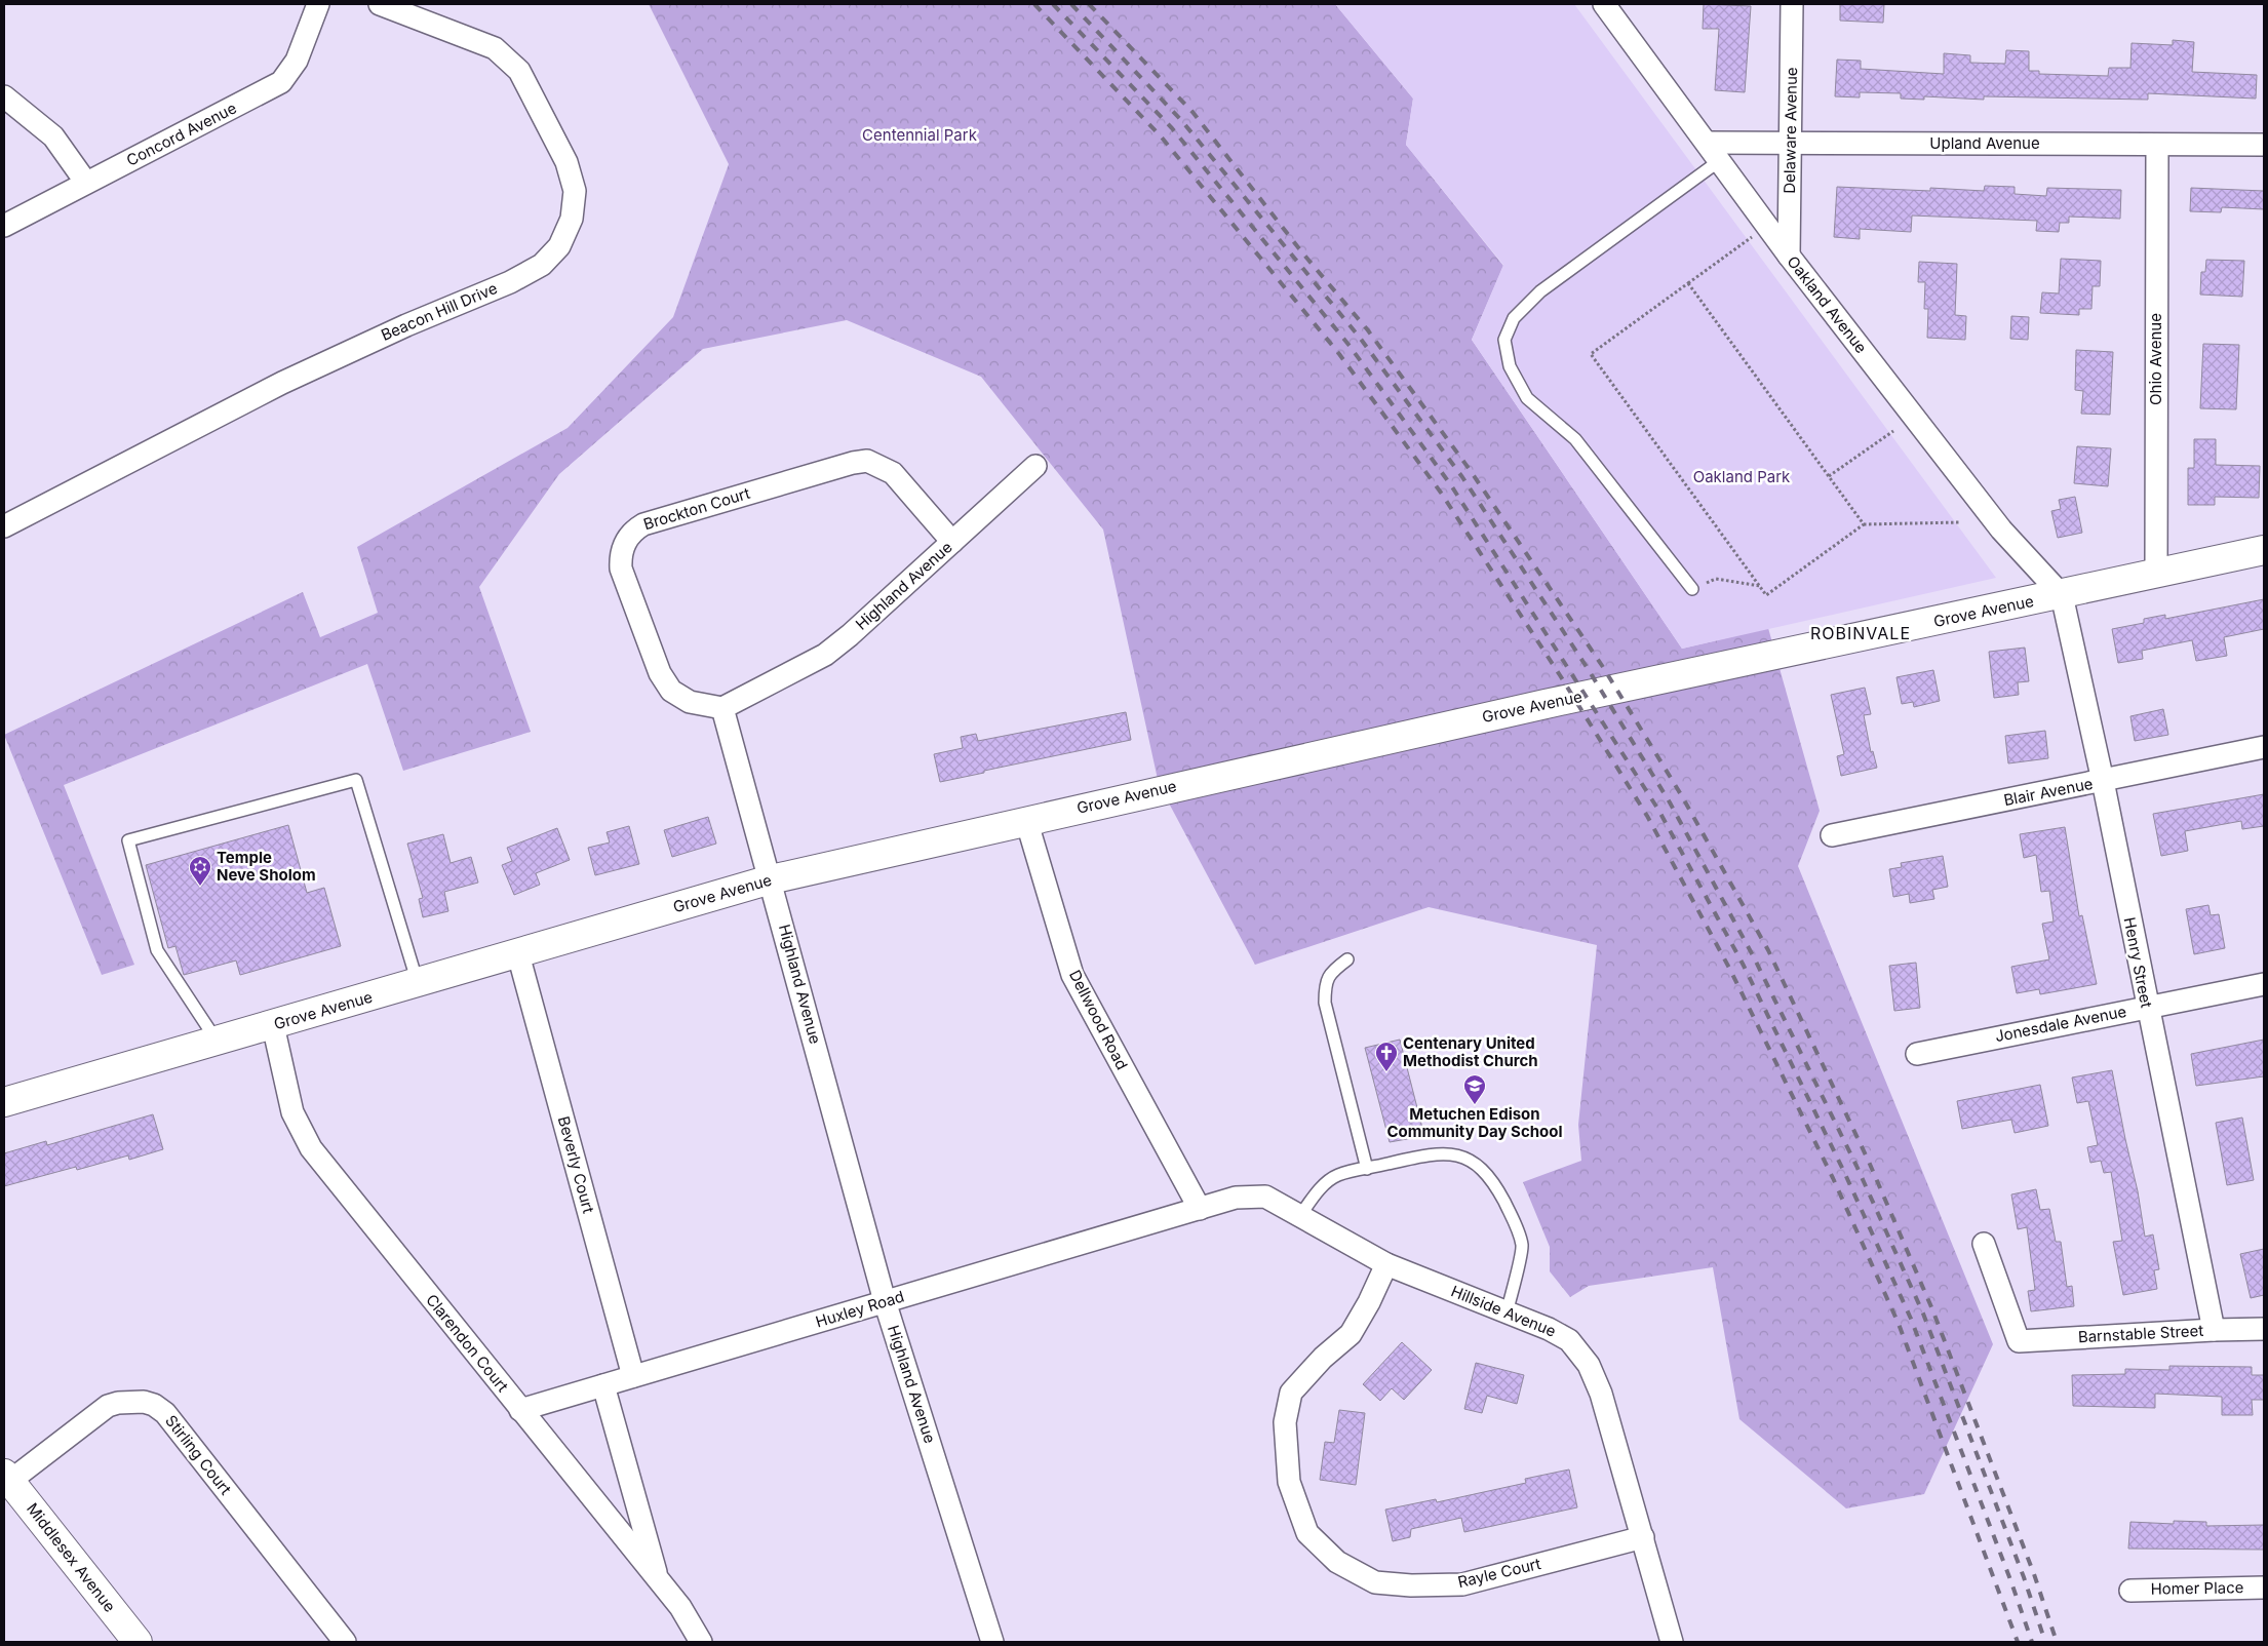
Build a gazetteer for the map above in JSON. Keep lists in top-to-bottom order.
{
  "streets": {
    "street": [
      "Delaware Avenue",
      "Concord Avenue",
      "Upland Avenue",
      "Oakland Avenue",
      "Beacon Hill Drive",
      "Ohio Avenue",
      "Brockton Court",
      "Highland Avenue",
      "Grove Avenue",
      "Blair Avenue",
      "Henry Street",
      "Dellwood Road",
      "Jonesdale Avenue",
      "Beverly Court",
      "Huxley Road",
      "Hillside Avenue",
      "Barnstable Street",
      "Clarendon Court",
      "Stirling Court",
      "Middlesex Avenue",
      "Rayle Court",
      "Homer Place"
    ]
  },
  "crossings": [
    ["Delaware Avenue", "Upland Avenue"],
    ["Delaware Avenue", "Oakland Avenue"],
    ["Upland Avenue", "Oakland Avenue"],
    ["Upland Avenue", "Ohio Avenue"],
    ["Oakland Avenue", "Grove Avenue"],
    ["Oakland Avenue", "Henry Street"],
    ["Ohio Avenue", "Grove Avenue"],
    ["Brockton Court", "Highland Avenue"],
    ["Highland Avenue", "Grove Avenue"],
    ["Highland Avenue", "Huxley Road"],
    ["Grove Avenue", "Henry Street"],
    ["Grove Avenue", "Dellwood Road"],
    ["Grove Avenue", "Beverly Court"],
    ["Grove Avenue", "Clarendon Court"],
    ["Blair Avenue", "Henry Street"],
    ["Henry Street", "Jonesdale Avenue"],
    ["Henry Street", "Barnstable Street"],
    ["Dellwood Road", "Huxley Road"],
    ["Dellwood Road", "Hillside Avenue"],
    ["Beverly Court", "Huxley Road"],
    ["Huxley Road", "Hillside Avenue"],
    ["Huxley Road", "Clarendon Court"],
    ["Hillside Avenue", "Rayle Court"],
    ["Stirling Court", "Middlesex Avenue"]
  ],
  "districts": ["ROBINVALE"],
  "parks": ["Centennial Park", "Oakland Park"],
  "places": {
    "synagogue": ["Temple Neve Sholom"],
    "church": ["Centenary United Methodist Church"],
    "school or university": ["Metuchen Edison Community Day School"]
  }
}
